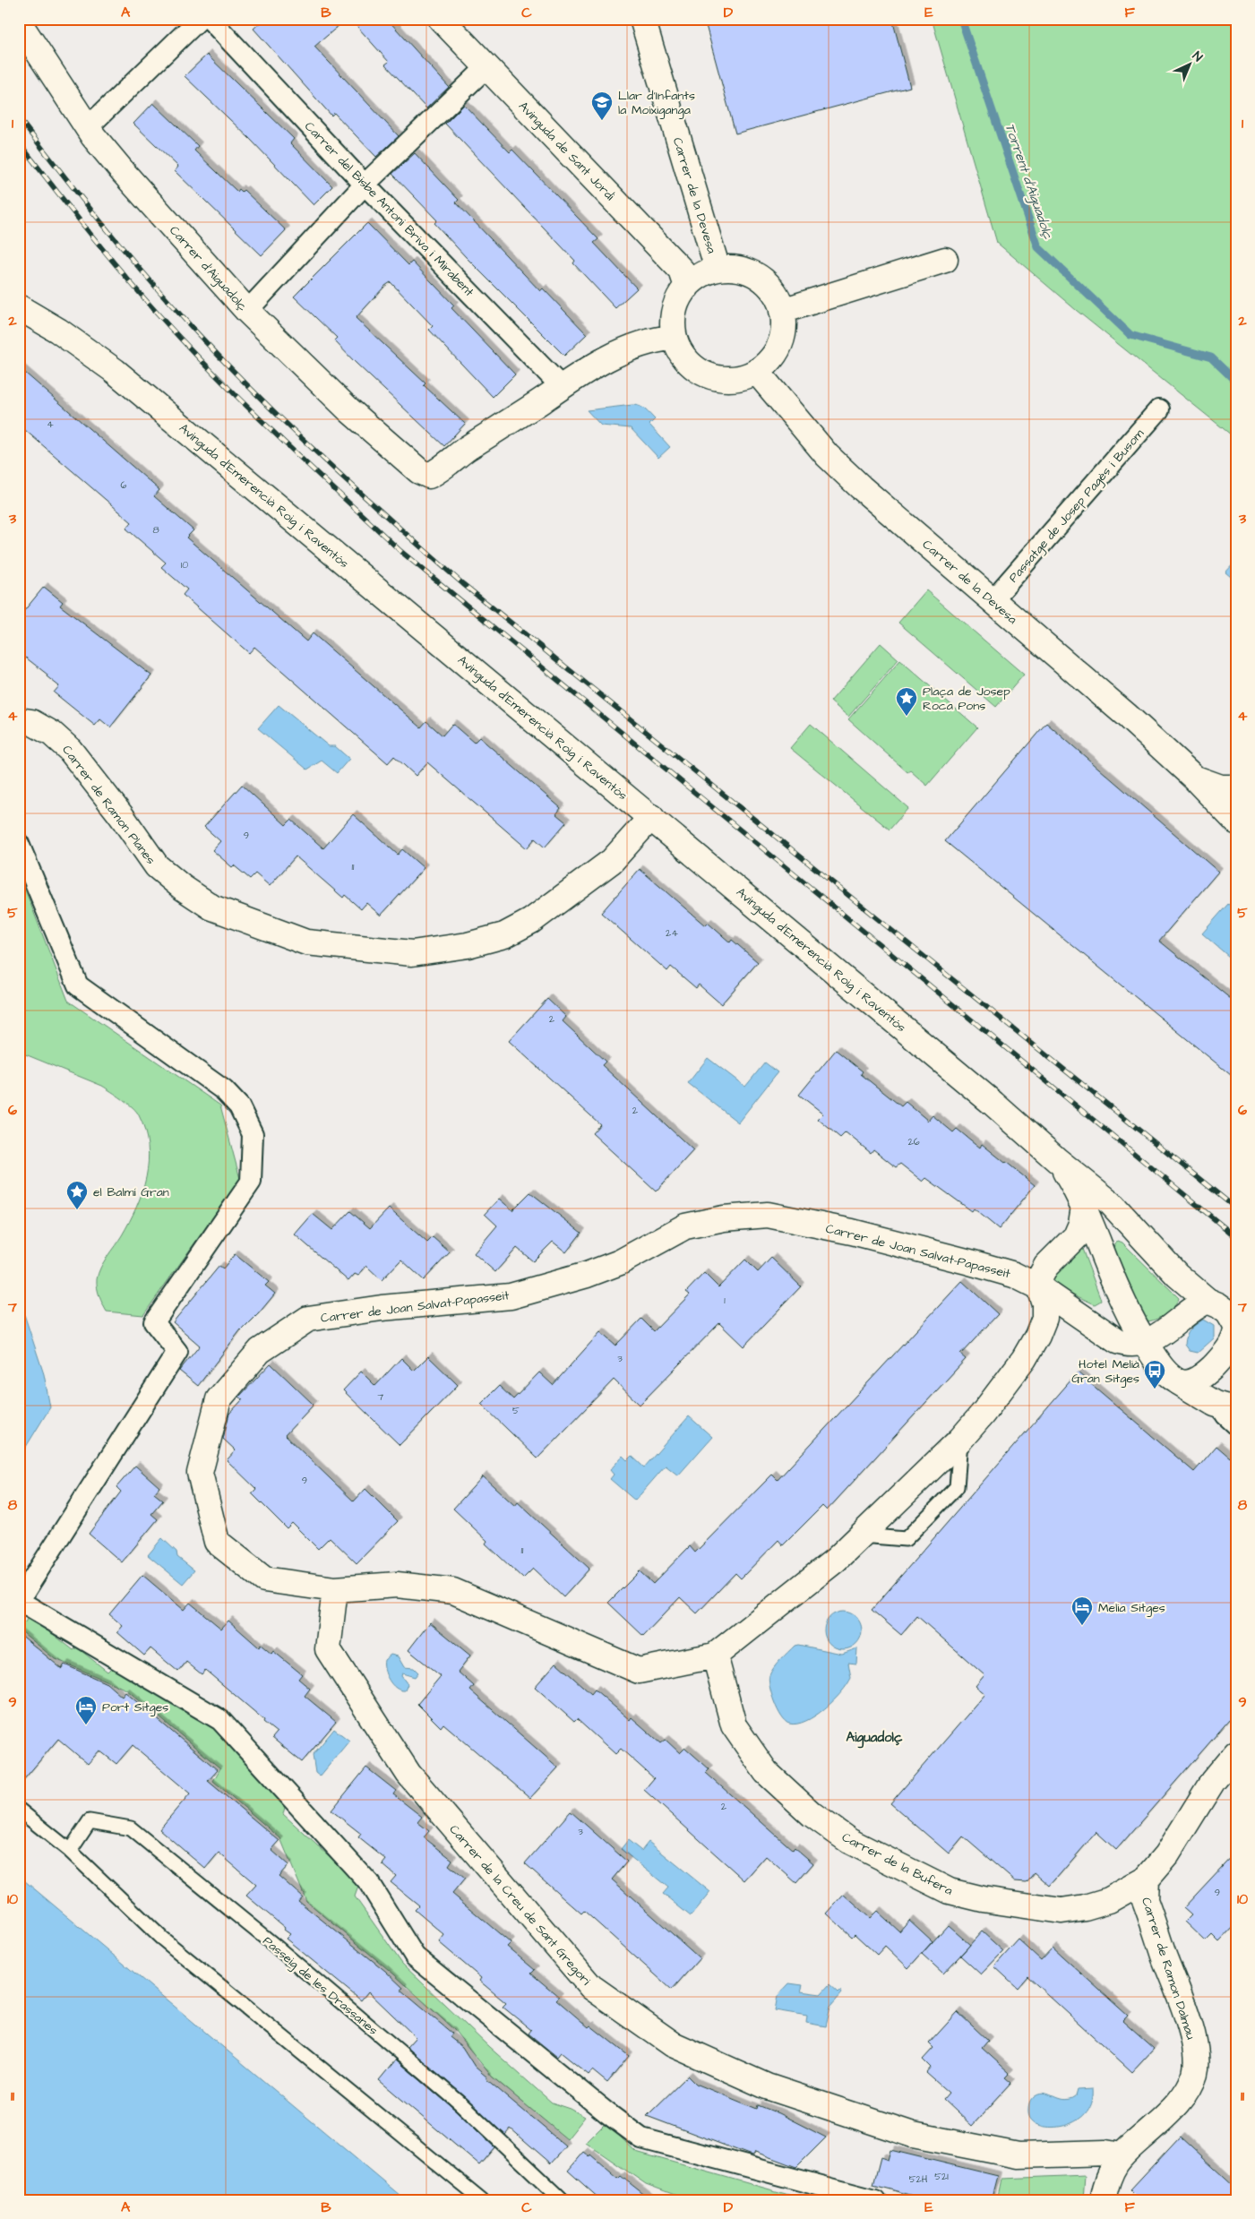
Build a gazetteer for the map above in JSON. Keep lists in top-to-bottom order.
{
  "streets": {
    "street": [
      "Avinguda de Sant Jordi",
      "Carrer de la Devesa",
      "Carrer del Bisbe Antoni Briva i Mirabent",
      "Carrer d'Aiguadolç",
      "Avinguda d'Emerencià Roig i Raventós",
      "Passatge de Josep Pagès i Busom",
      "Carrer de Ramon Planes",
      "Carrer de Joan Salvat-Papasseit",
      "Carrer de la Bufera",
      "Carrer de la Creu de Sant Gregori",
      "Carrer de Ramon Dalmau"
    ],
    "lane": ["Passeig de les Drassanes"]
  },
  "crossings": [
    ["Avinguda de Sant Jordi", "Carrer de la Devesa"],
    ["Carrer de la Devesa", "Passatge de Josep Pagès i Busom"],
    ["Carrer del Bisbe Antoni Briva i Mirabent", "Carrer d'Aiguadolç"],
    ["Avinguda d'Emerencià Roig i Raventós", "Carrer de Ramon Planes"],
    ["Carrer de Joan Salvat-Papasseit", "Carrer de la Bufera"],
    ["Carrer de Joan Salvat-Papasseit", "Carrer de la Creu de Sant Gregori"],
    ["Carrer de la Bufera", "Carrer de Ramon Dalmau"],
    ["Carrer de la Creu de Sant Gregori", "Carrer de Ramon Dalmau"]
  ],
  "districts": ["Aiguadolç"],
  "water": ["Torrent d'Aiguadolç"],
  "places": {
    "school or university": ["Llar d'Infants la Moixiganga"],
    "place": ["Plaça de Josep Roca Pons", "el Balmí Gran"],
    "bus stop": ["Hotel Melià Gran Sitges"],
    "hotel": ["Melia Sitges", "Port Sitges"]
  },
  "house_numbers": [
    "4",
    "6",
    "8",
    "10",
    "9",
    "11",
    "24",
    "2",
    "2",
    "26",
    "1",
    "3",
    "7",
    "5",
    "9",
    "11",
    "2",
    "3",
    "9",
    "52I",
    "52H"
  ],
  "north": "top right",
  "grid": {
    "columns": [
      "A",
      "B",
      "C",
      "D",
      "E",
      "F"
    ],
    "rows": [
      "1",
      "2",
      "3",
      "4",
      "5",
      "6",
      "7",
      "8",
      "9",
      "10",
      "11"
    ]
  }
}
